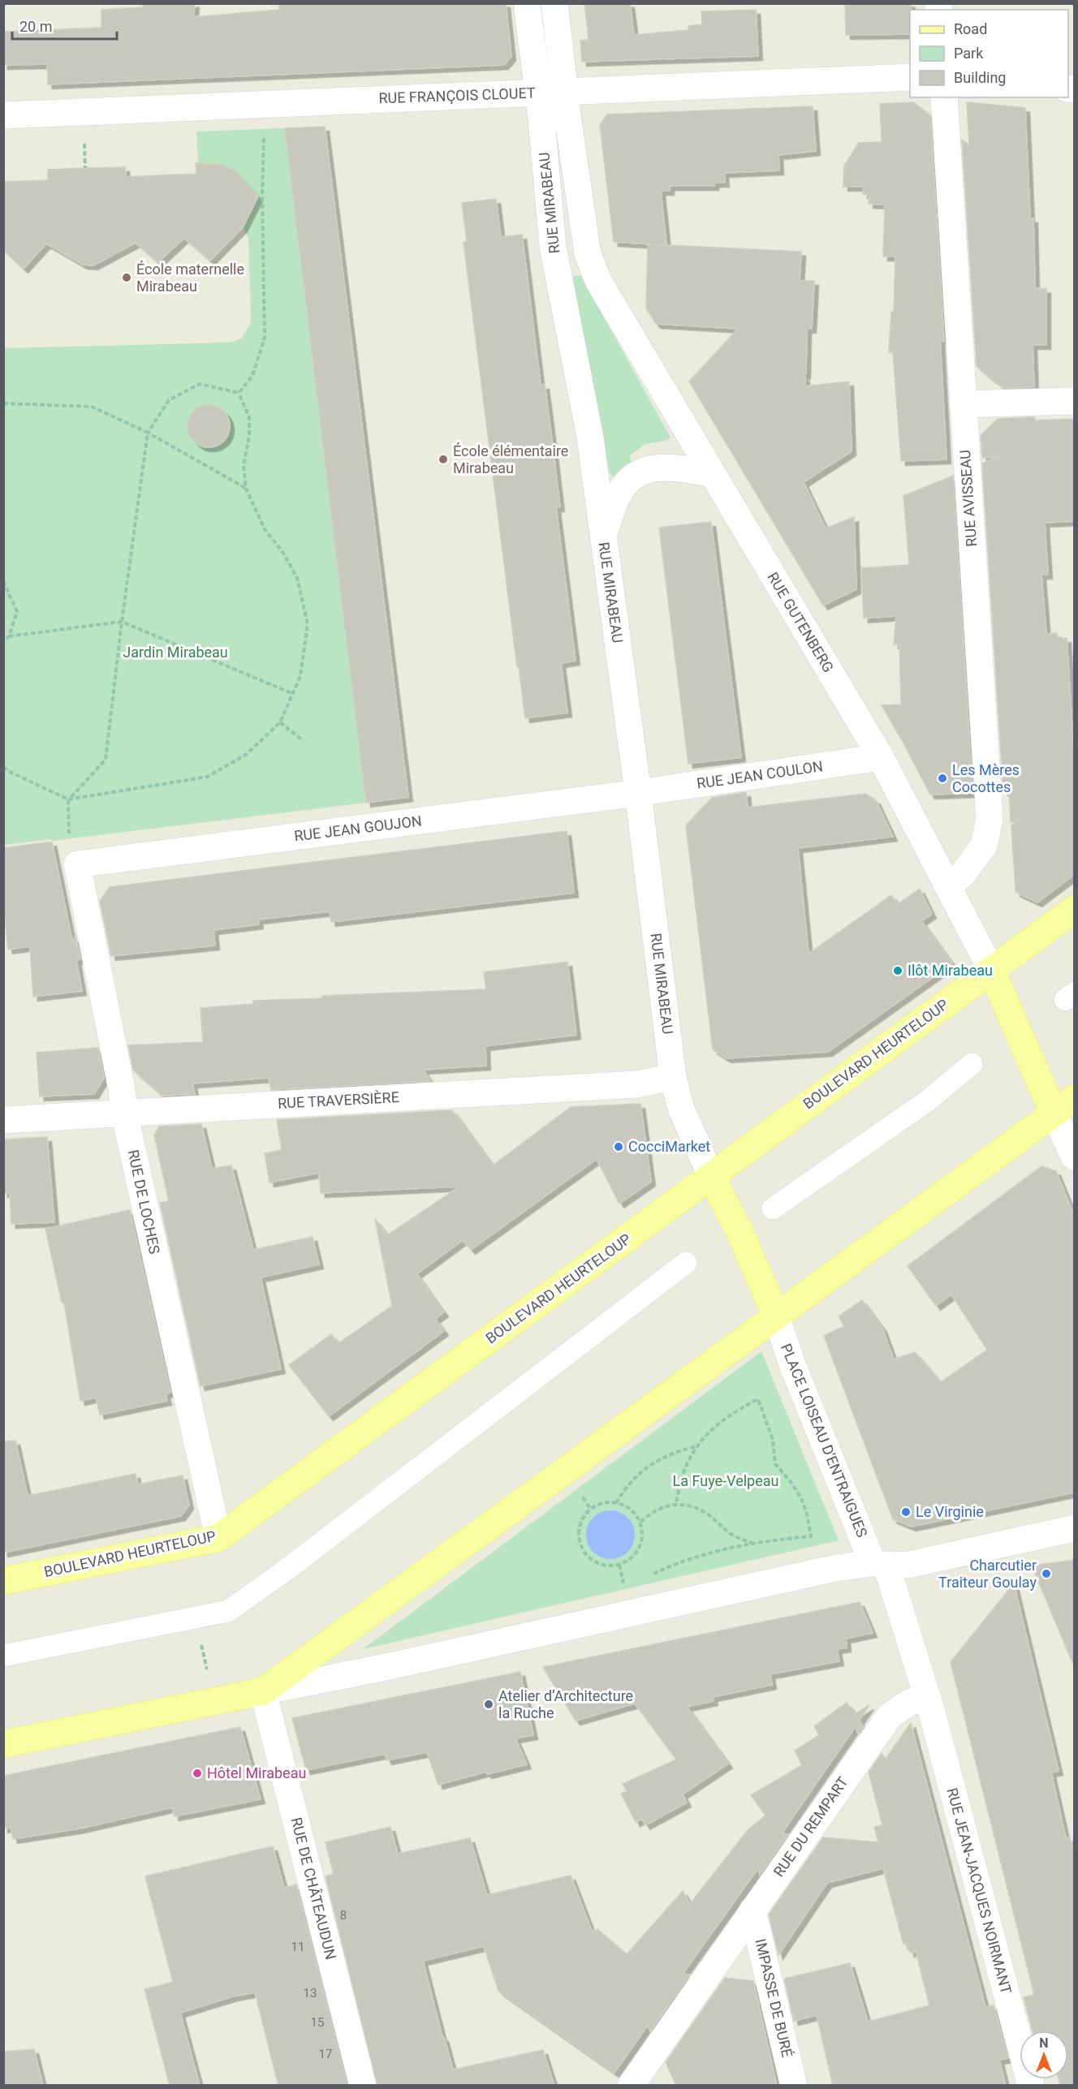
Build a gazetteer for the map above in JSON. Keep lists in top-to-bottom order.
{
  "streets": {
    "main road": ["BOULEVARD HEURTELOUP"],
    "street": [
      "RUE FRANÇOIS CLOUET",
      "RUE MIRABEAU",
      "RUE AVISSEAU",
      "RUE GUTENBERG",
      "RUE JEAN COULON",
      "RUE JEAN GOUJON",
      "RUE TRAVERSIÈRE",
      "RUE DE LOCHES",
      "PLACE LOISEAU D'ENTRAIGUES",
      "RUE DU REMPART",
      "RUE DE CHÂTEAUDUN",
      "RUE JEAN-JACQUES NOIRMANT",
      "IMPASSE DE BURÉ"
    ]
  },
  "crossings": [
    ["RUE FRANÇOIS CLOUET", "RUE MIRABEAU"],
    ["RUE MIRABEAU", "RUE GUTENBERG"],
    ["RUE MIRABEAU", "RUE JEAN COULON"],
    ["RUE MIRABEAU", "RUE JEAN GOUJON"],
    ["RUE MIRABEAU", "BOULEVARD HEURTELOUP"],
    ["RUE MIRABEAU", "RUE TRAVERSIÈRE"],
    ["RUE AVISSEAU", "RUE GUTENBERG"],
    ["RUE GUTENBERG", "RUE JEAN COULON"],
    ["RUE GUTENBERG", "BOULEVARD HEURTELOUP"],
    ["RUE JEAN COULON", "RUE JEAN GOUJON"],
    ["RUE JEAN GOUJON", "RUE DE LOCHES"],
    ["BOULEVARD HEURTELOUP", "RUE DE LOCHES"],
    ["RUE TRAVERSIÈRE", "RUE DE LOCHES"],
    ["RUE DU REMPART", "RUE JEAN-JACQUES NOIRMANT"],
    ["RUE DU REMPART", "IMPASSE DE BURÉ"]
  ],
  "parks": ["Jardin Mirabeau", "La Fuye-Velpeau"],
  "places": [
    "École maternelle Mirabeau",
    "École élémentaire Mirabeau",
    "Les Mères Cocottes",
    "Ilôt Mirabeau",
    "CocciMarket",
    "Le Virginie",
    "Charcutier Traiteur Goulay",
    "Atelier d’Architecture la Ruche",
    "Hôtel Mirabeau"
  ],
  "house_numbers": [
    "8",
    "11",
    "13",
    "15",
    "17"
  ],
  "legend": ["Road", "Park", "Building"],
  "scale_bar": "20 m",
  "north": "top"
}
